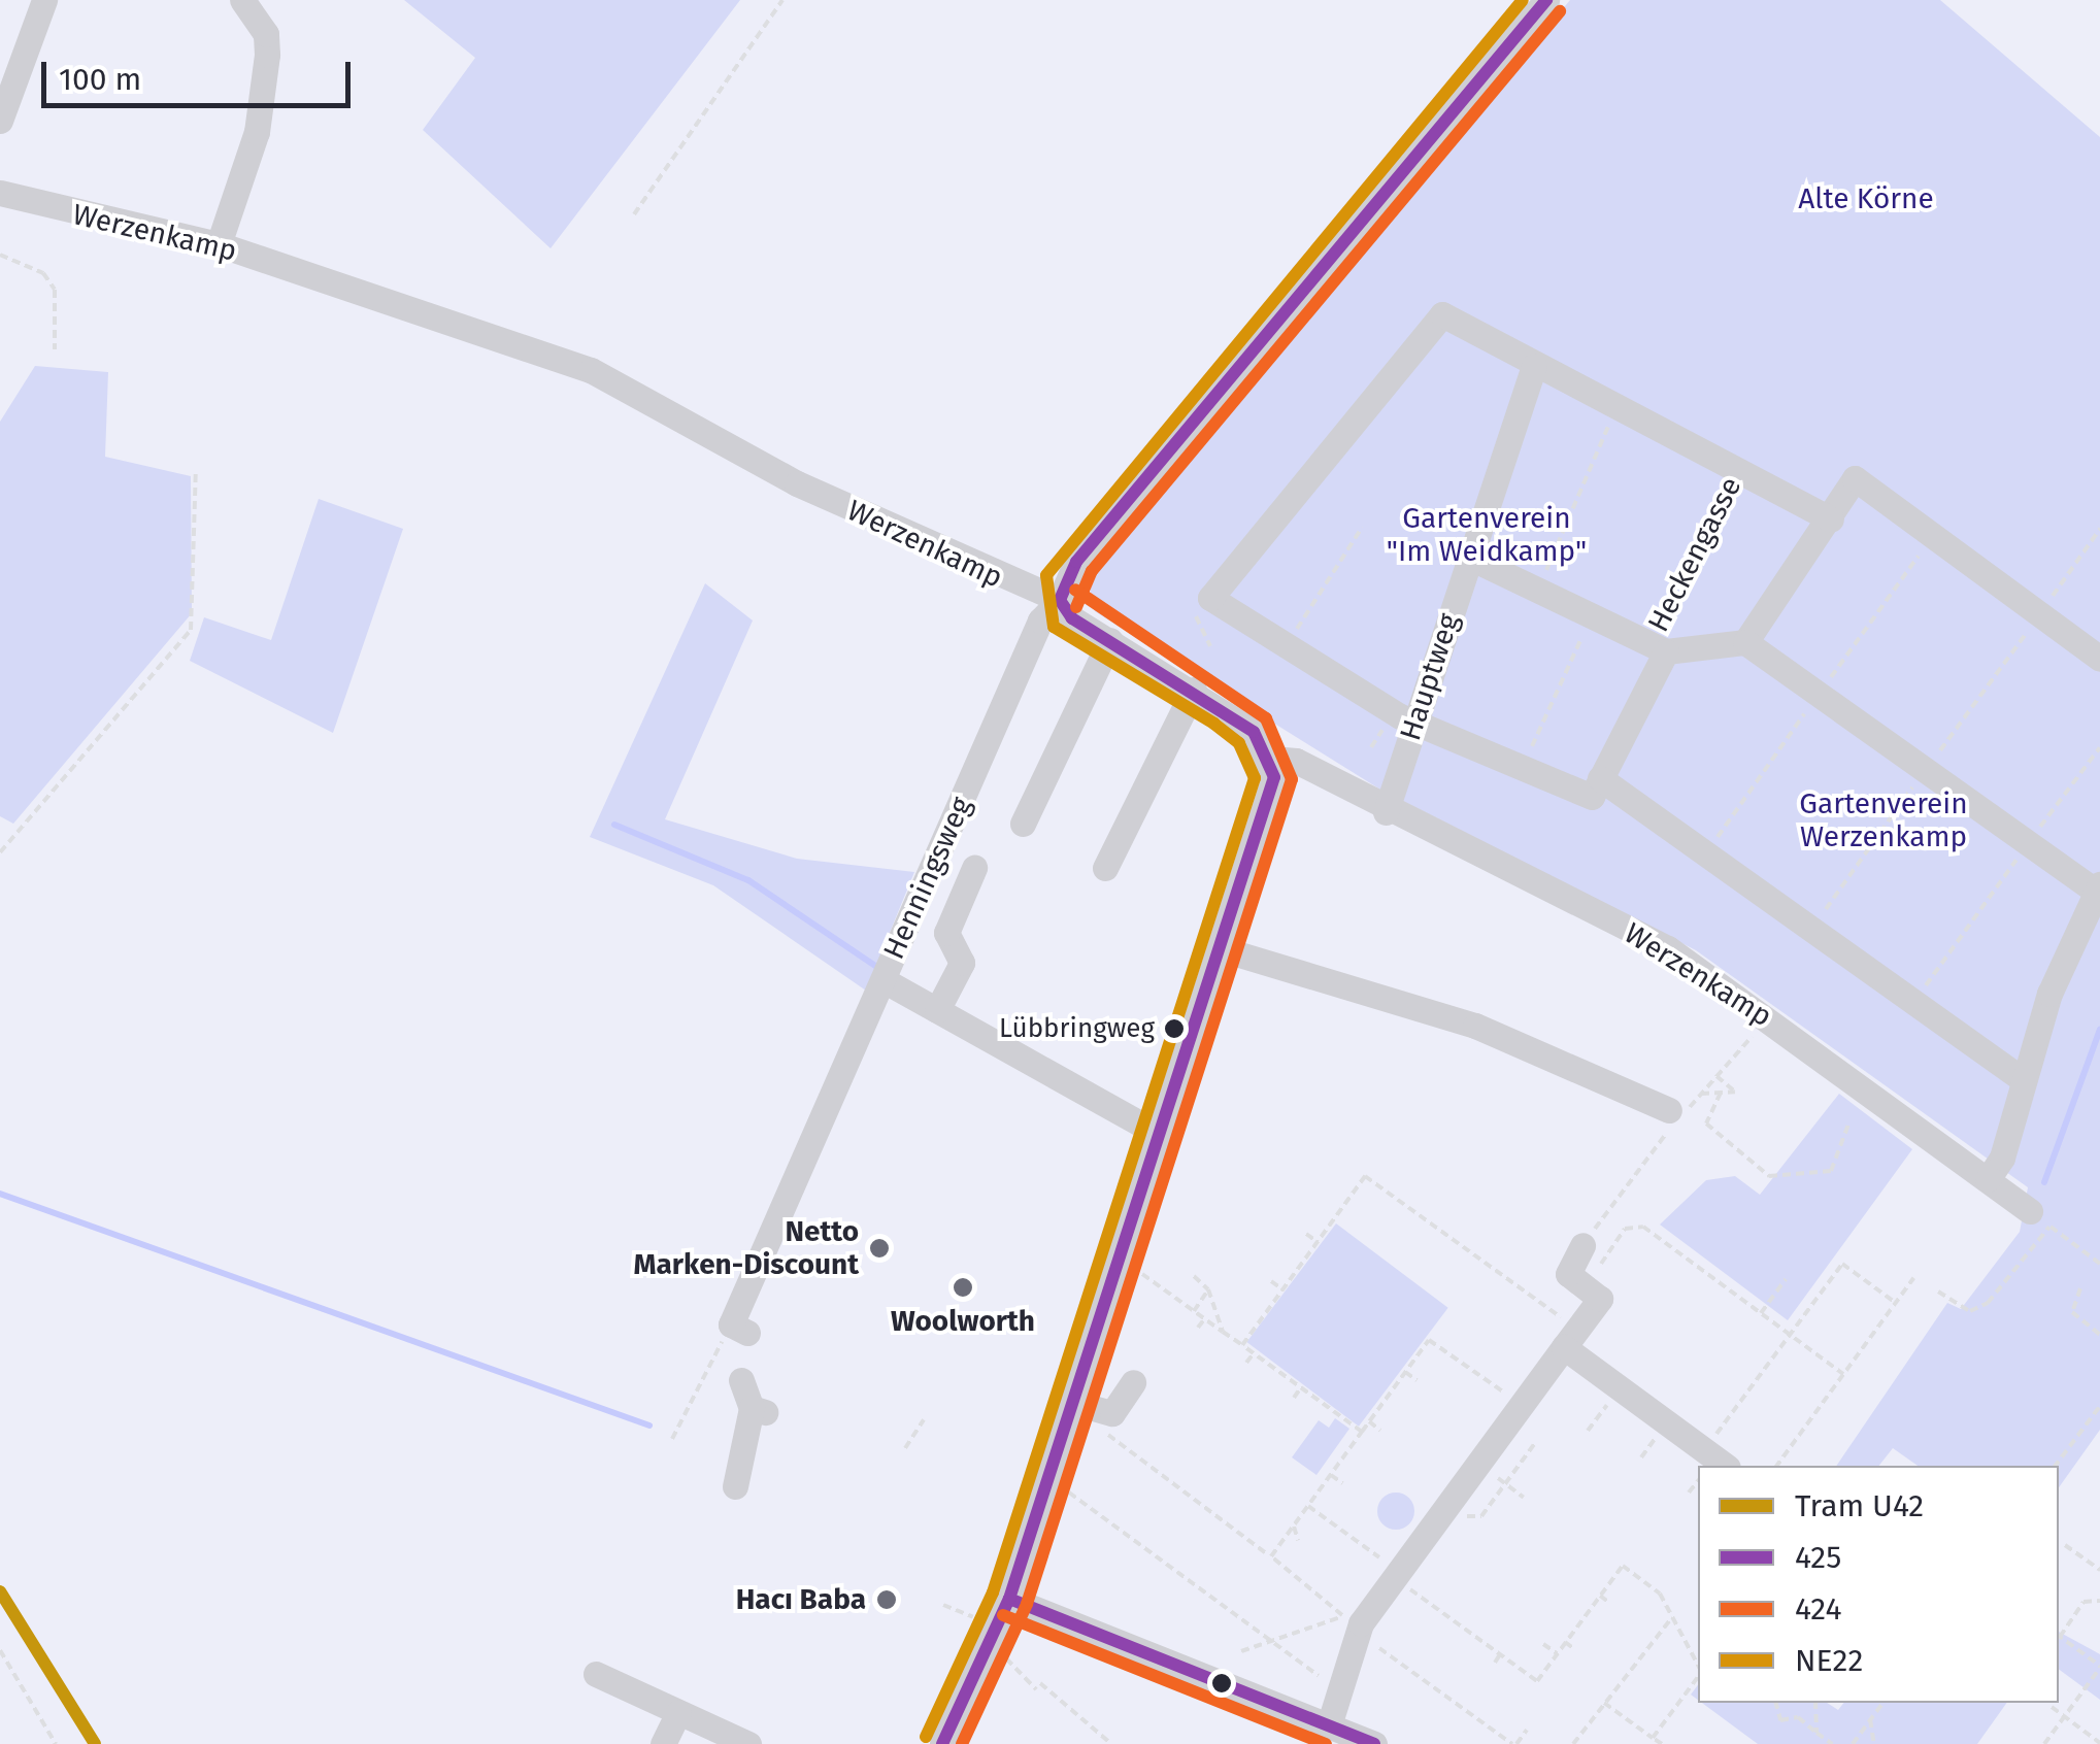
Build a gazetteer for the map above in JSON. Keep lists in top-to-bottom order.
{
  "streets": {
    "street": ["Werzenkamp", "Hauptweg", "Henningsweg"],
    "path": ["Heckengasse"]
  },
  "crossings": [
    ["Werzenkamp", "Hauptweg"],
    ["Werzenkamp", "Henningsweg"]
  ],
  "parks": ["Alte Körne", "Gartenverein \"Im Weidkamp\"", "Gartenverein Werzenkamp"],
  "places": [
    "Lübbringweg",
    "Netto Marken-Discount",
    "Woolworth",
    "Hacı Baba"
  ],
  "lines": [
    "transit line 425",
    "transit line NE22",
    "transit line 424",
    "tram line U42"
  ],
  "legend": [
    "Tram U42",
    "425",
    "424",
    "NE22"
  ],
  "scale_bar": "100 m"
}
